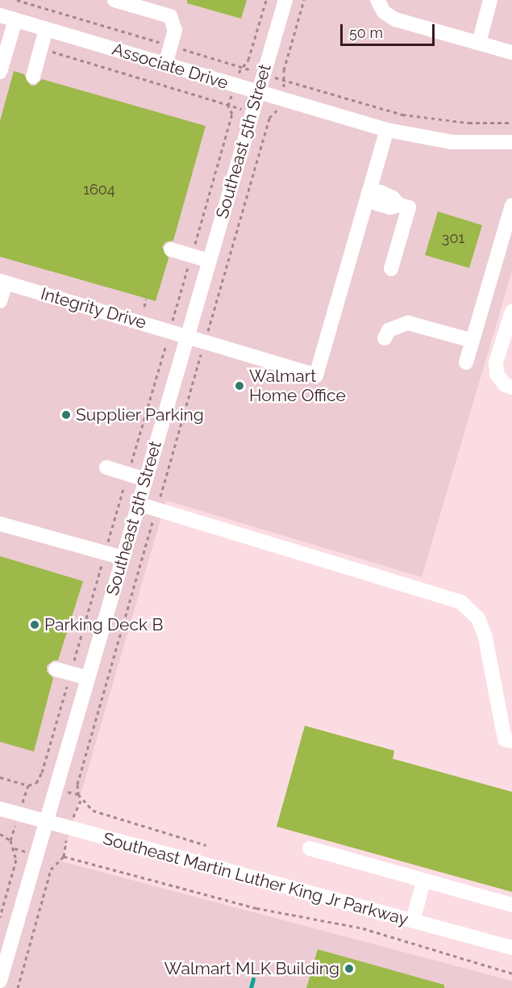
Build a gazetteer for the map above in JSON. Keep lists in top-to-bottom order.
{
  "streets": {
    "street": [
      "Associate Drive",
      "Southeast 5th Street",
      "Integrity Drive",
      "Southeast Martin Luther King Jr Parkway"
    ]
  },
  "crossings": [
    ["Associate Drive", "Southeast 5th Street"],
    ["Southeast 5th Street", "Integrity Drive"],
    ["Southeast 5th Street", "Southeast Martin Luther King Jr Parkway"]
  ],
  "places": [
    "Walmart Home Office",
    "Supplier Parking",
    "Parking Deck B",
    "Walmart MLK Building"
  ],
  "house_numbers": ["1604", "301"],
  "scale_bar": "50 m"
}
